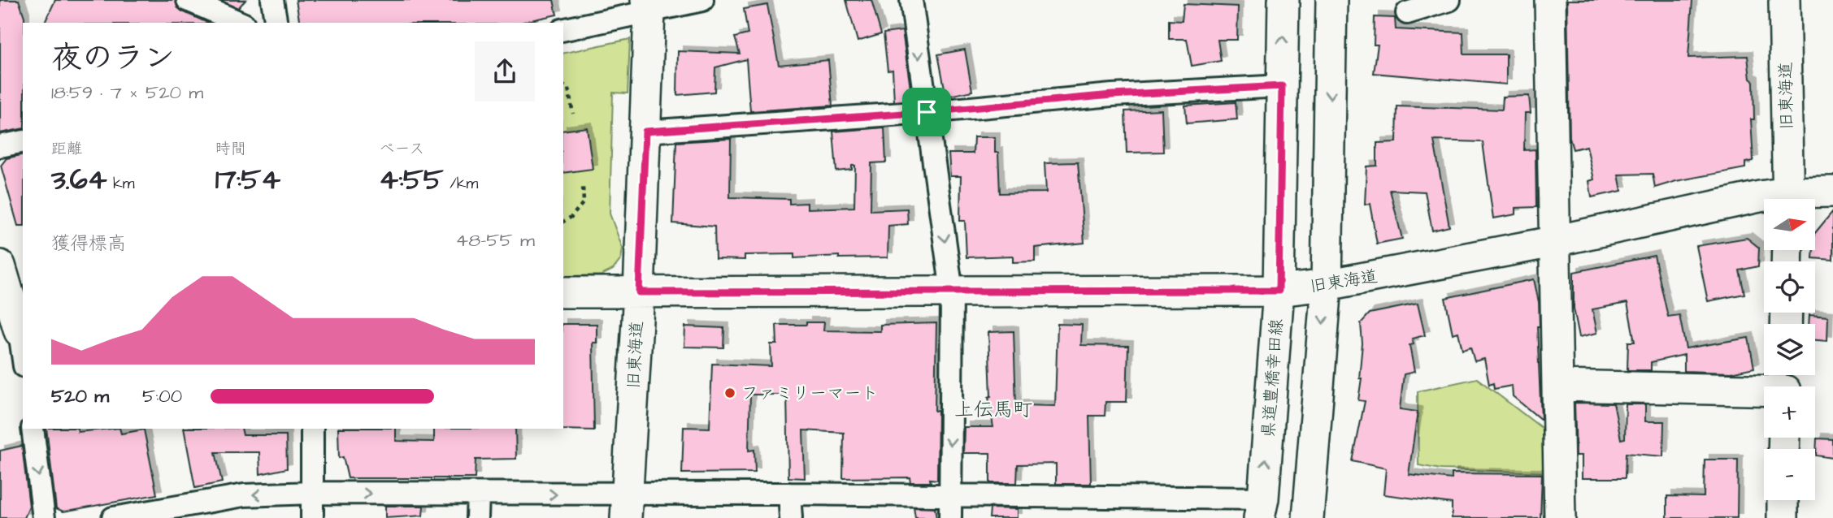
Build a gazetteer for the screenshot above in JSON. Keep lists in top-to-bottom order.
{
  "streets": {
    "street": ["旧東海道", "県道豊橋幸田線"]
  },
  "crossings": [
    ["旧東海道", "県道豊橋幸田線"]
  ],
  "districts": ["上伝馬町"],
  "places": ["ファミリーマート"],
  "north": "right",
  "page": {
    "heading": ["夜のラン", "18:59 · 7 × 520 m"],
    "stats": [
      ["距離", "3.64 km"],
      ["時間", "17:54"],
      ["ペース", "4:55 /km"]
    ],
    "map_buttons": ["+", "−"],
    "chart": ["獲得標高", "48–55 m"],
    "list": [
      {
        "name": "520 m",
        "note": "5:00"
      }
    ]
  }
}
